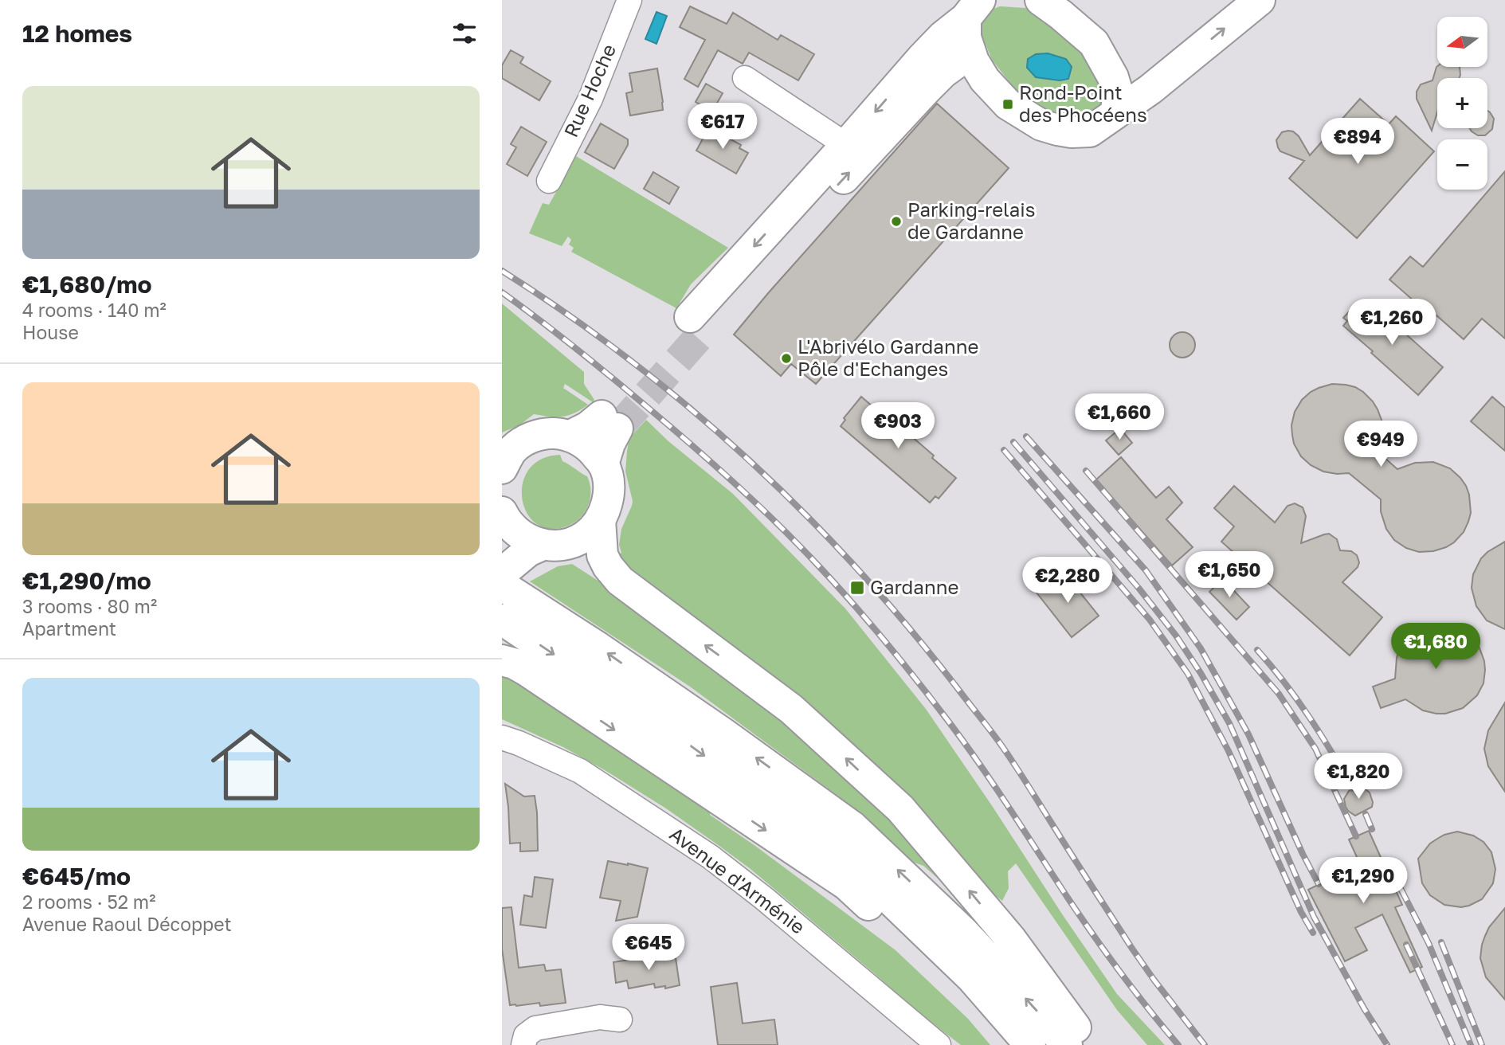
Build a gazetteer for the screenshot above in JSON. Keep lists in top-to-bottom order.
{
  "streets": {
    "street": ["Rue Hoche", "Avenue d'Arménie"]
  },
  "places": {
    "transit": ["Rond-Point des Phocéens", "Gardanne"],
    "other": ["Parking-relais de Gardanne", "L'Abrivélo Gardanne Pôle d'Echanges"]
  },
  "north": "left",
  "page": {
    "heading": "12 homes",
    "map_buttons": ["+", "−"],
    "list": [
      {
        "name": "€1,680/mo",
        "note": "4 rooms · 140 m² · House"
      },
      {
        "name": "€1,290/mo",
        "note": "3 rooms · 80 m² · Apartment"
      },
      {
        "name": "€645/mo",
        "note": "2 rooms · 52 m² · Avenue Raoul Décoppet"
      }
    ],
    "price": [
      "€617",
      "€894",
      "€1,260",
      "€1,660",
      "€903",
      "€949",
      "€1,650",
      "€2,280",
      "€1,680",
      "€1,820",
      "€1,290",
      "€645"
    ]
  }
}
